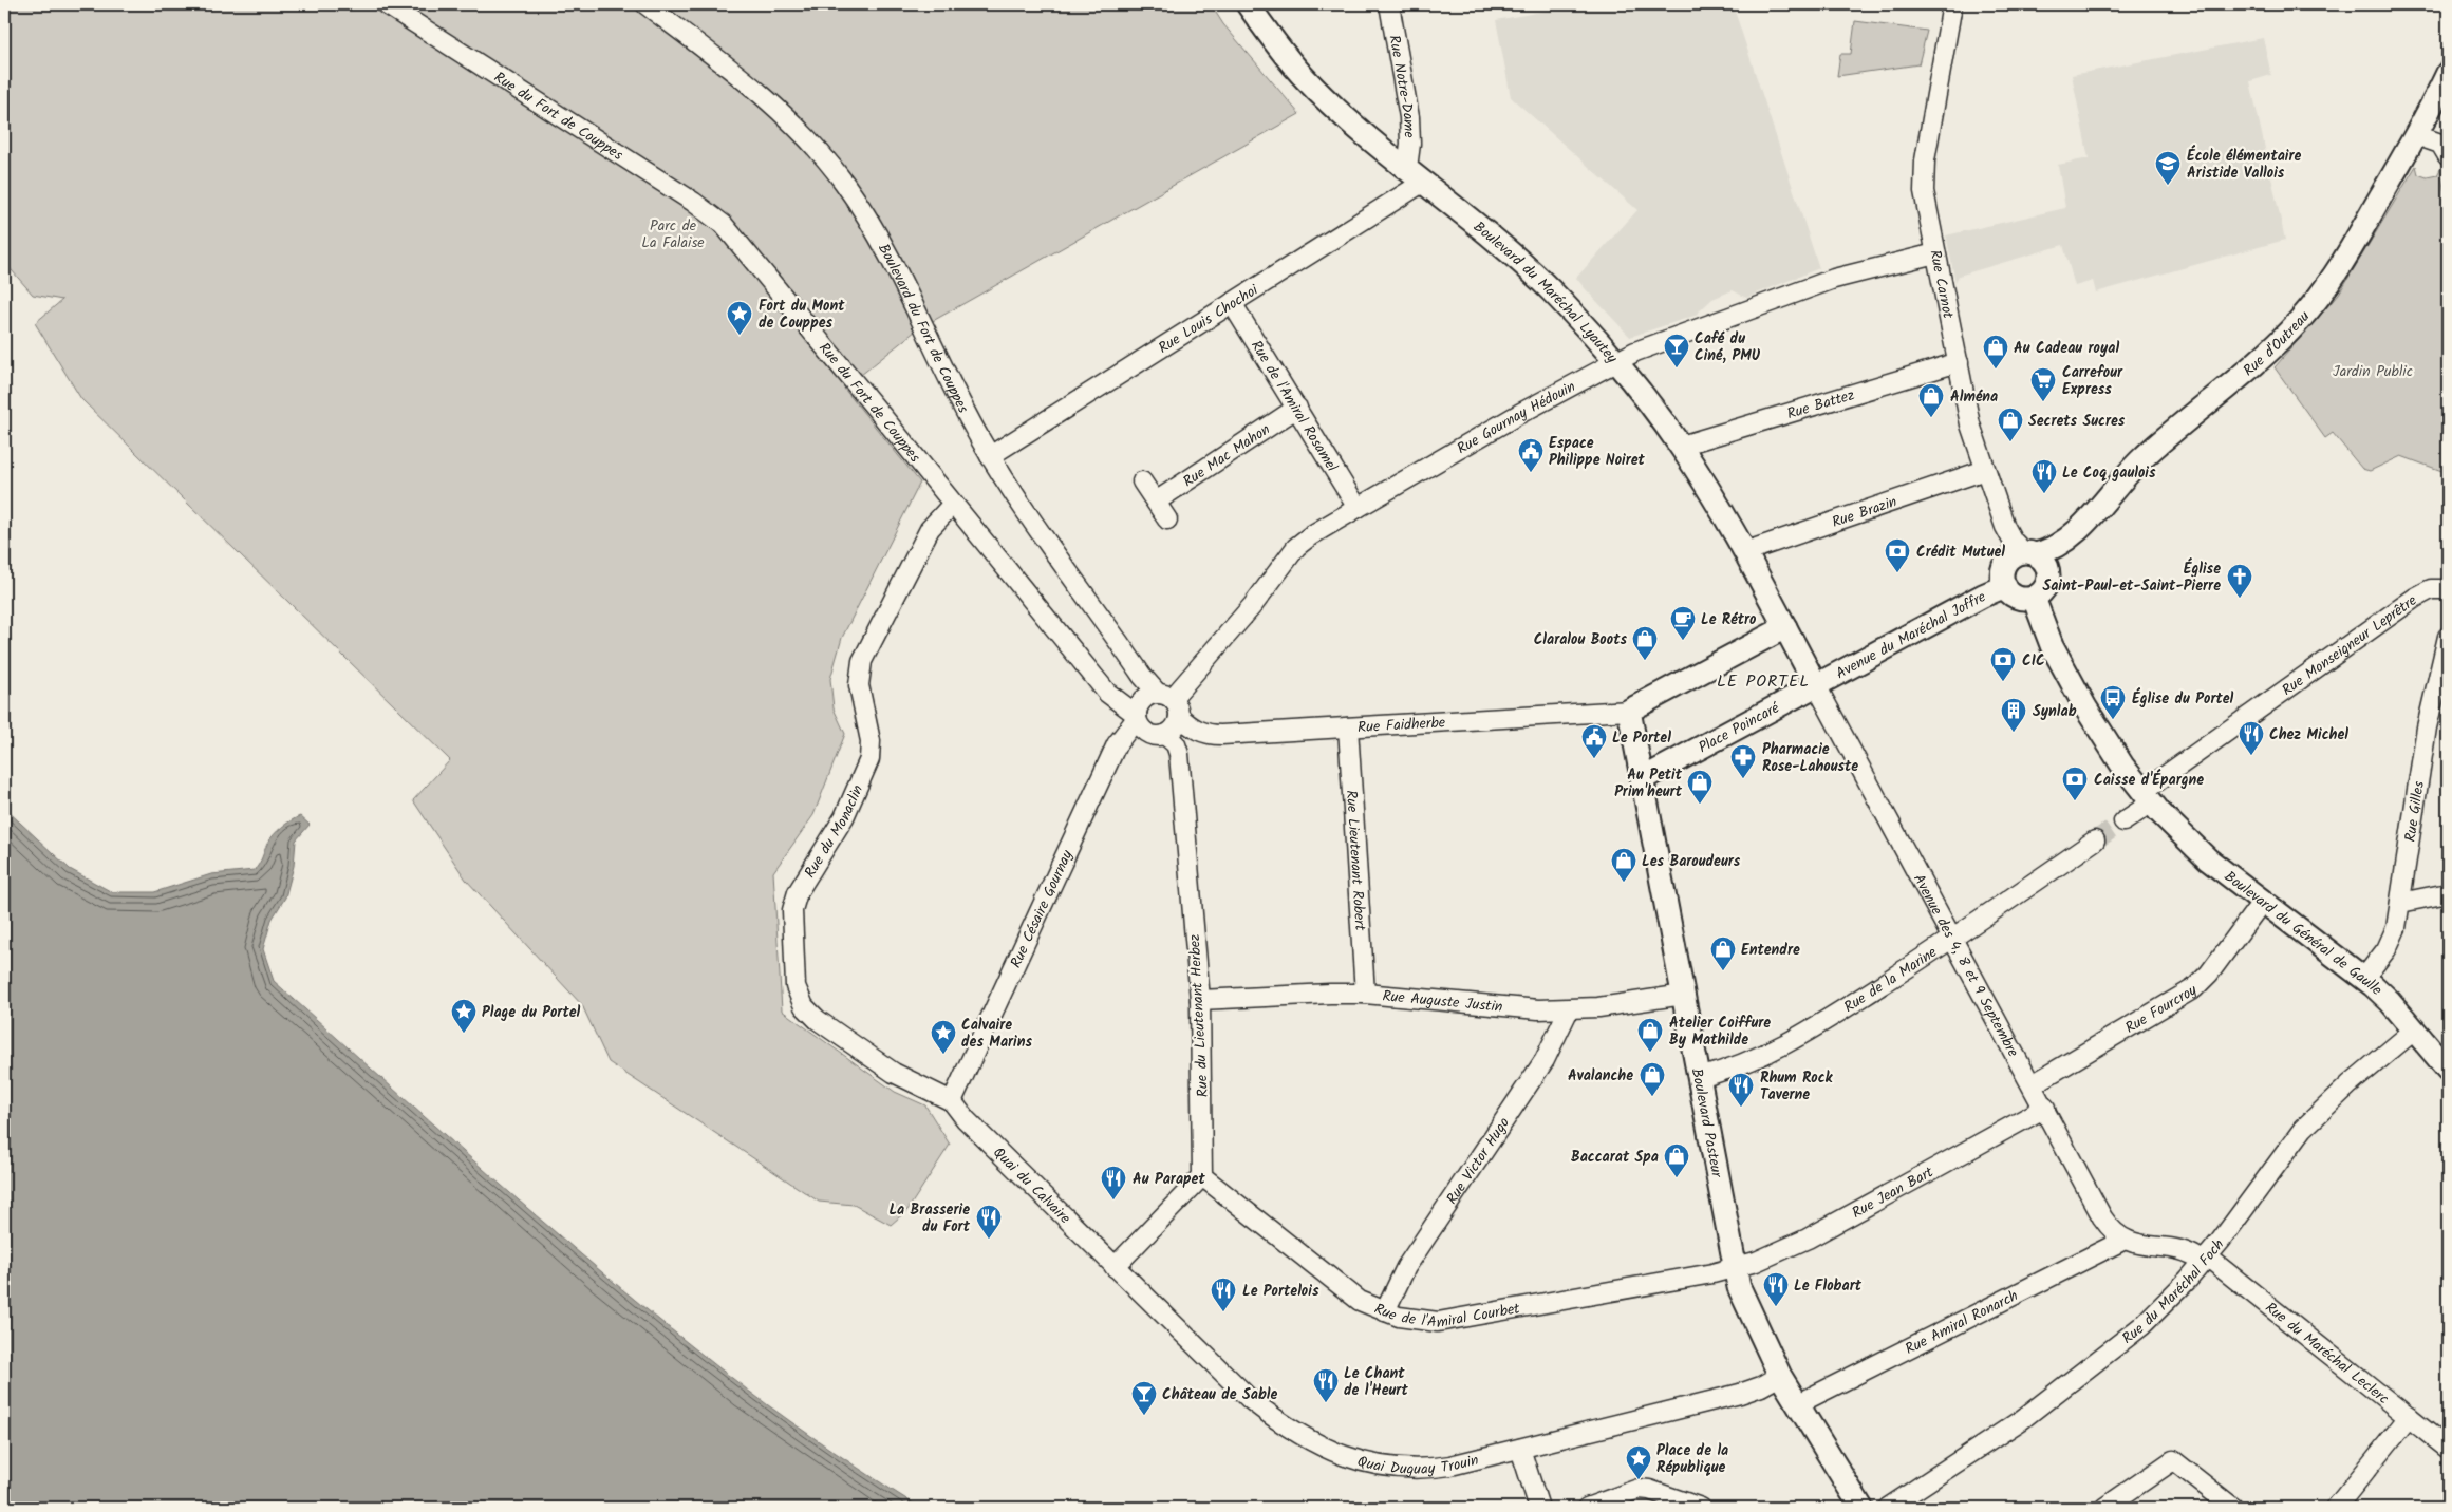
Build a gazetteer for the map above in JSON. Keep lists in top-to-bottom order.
{
  "streets": {
    "street": [
      "Rue Notre-Dame",
      "Rue du Fort de Couppes",
      "Rue Carnot",
      "Boulevard du Maréchal Lyautey",
      "Rue Louis Chochoi",
      "Boulevard du Fort de Couppes",
      "Rue d'Outreau",
      "Rue Battez",
      "Rue de l'Amiral Rosamel",
      "Rue Gournay Hédouin",
      "Rue Mac Mahon",
      "Rue Brazin",
      "Avenue du Maréchal Joffre",
      "Rue Monseigneur Leprêtre",
      "Rue Faidherbe",
      "Place Poincaré",
      "Rue Gilles",
      "Rue du Monaclin",
      "Rue Lieutenant Robert",
      "Rue Césaire Gournay",
      "Boulevard du Général de Gaulle",
      "Avenue des 4, 8 et 9 Septembre",
      "Rue de la Marine",
      "Rue Auguste Justin",
      "Rue Fourcroy",
      "Rue du Lieutenant Herbez",
      "Boulevard Pasteur",
      "Rue Victor Hugo",
      "Quai du Calvaire",
      "Rue Jean Bart",
      "Rue du Maréchal Foch",
      "Rue de l'Amiral Courbet",
      "Rue Amiral Ronarch",
      "Rue du Maréchal Leclerc",
      "Quai Duguay Trouin"
    ]
  },
  "crossings": [
    ["Rue Notre-Dame", "Boulevard du Maréchal Lyautey"],
    ["Rue du Fort de Couppes", "Boulevard du Fort de Couppes"],
    ["Rue du Fort de Couppes", "Rue Gournay Hédouin"],
    ["Rue du Fort de Couppes", "Rue Faidherbe"],
    ["Rue du Fort de Couppes", "Rue du Monaclin"],
    ["Rue du Fort de Couppes", "Rue Césaire Gournay"],
    ["Rue du Fort de Couppes", "Rue du Lieutenant Herbez"],
    ["Rue Carnot", "Rue d'Outreau"],
    ["Rue Carnot", "Rue Battez"],
    ["Rue Carnot", "Rue Gournay Hédouin"],
    ["Rue Carnot", "Rue Brazin"],
    ["Rue Carnot", "Avenue du Maréchal Joffre"],
    ["Rue Carnot", "Boulevard du Général de Gaulle"],
    ["Boulevard du Maréchal Lyautey", "Rue Louis Chochoi"],
    ["Boulevard du Maréchal Lyautey", "Rue Battez"],
    ["Boulevard du Maréchal Lyautey", "Rue Gournay Hédouin"],
    ["Boulevard du Maréchal Lyautey", "Rue Brazin"],
    ["Rue Louis Chochoi", "Boulevard du Fort de Couppes"],
    ["Rue Louis Chochoi", "Rue de l'Amiral Rosamel"],
    ["Boulevard du Fort de Couppes", "Rue Gournay Hédouin"],
    ["Boulevard du Fort de Couppes", "Rue Faidherbe"],
    ["Boulevard du Fort de Couppes", "Rue Césaire Gournay"],
    ["Boulevard du Fort de Couppes", "Rue du Lieutenant Herbez"],
    ["Rue d'Outreau", "Avenue du Maréchal Joffre"],
    ["Rue d'Outreau", "Boulevard du Général de Gaulle"],
    ["Rue de l'Amiral Rosamel", "Rue Gournay Hédouin"],
    ["Rue de l'Amiral Rosamel", "Rue Mac Mahon"],
    ["Rue Gournay Hédouin", "Rue Faidherbe"],
    ["Rue Gournay Hédouin", "Rue Césaire Gournay"],
    ["Rue Gournay Hédouin", "Rue du Lieutenant Herbez"],
    ["Avenue du Maréchal Joffre", "Place Poincaré"],
    ["Avenue du Maréchal Joffre", "Boulevard du Général de Gaulle"],
    ["Avenue du Maréchal Joffre", "Avenue des 4, 8 et 9 Septembre"],
    ["Rue Monseigneur Leprêtre", "Boulevard du Général de Gaulle"],
    ["Rue Faidherbe", "Rue Lieutenant Robert"],
    ["Rue Faidherbe", "Rue Césaire Gournay"],
    ["Rue Faidherbe", "Rue du Lieutenant Herbez"],
    ["Rue Faidherbe", "Boulevard Pasteur"],
    ["Place Poincaré", "Avenue des 4, 8 et 9 Septembre"],
    ["Place Poincaré", "Boulevard Pasteur"],
    ["Rue Gilles", "Boulevard du Général de Gaulle"],
    ["Rue du Monaclin", "Rue Césaire Gournay"],
    ["Rue du Monaclin", "Quai du Calvaire"],
    ["Rue Lieutenant Robert", "Rue Auguste Justin"],
    ["Rue Césaire Gournay", "Rue du Lieutenant Herbez"],
    ["Rue Césaire Gournay", "Quai du Calvaire"],
    ["Boulevard du Général de Gaulle", "Rue Fourcroy"],
    ["Boulevard du Général de Gaulle", "Rue du Maréchal Foch"],
    ["Avenue des 4, 8 et 9 Septembre", "Rue de la Marine"],
    ["Avenue des 4, 8 et 9 Septembre", "Rue Fourcroy"],
    ["Avenue des 4, 8 et 9 Septembre", "Rue Jean Bart"],
    ["Avenue des 4, 8 et 9 Septembre", "Rue Amiral Ronarch"],
    ["Avenue des 4, 8 et 9 Septembre", "Rue du Maréchal Leclerc"],
    ["Rue de la Marine", "Boulevard Pasteur"],
    ["Rue Auguste Justin", "Rue du Lieutenant Herbez"],
    ["Rue Auguste Justin", "Boulevard Pasteur"],
    ["Rue Auguste Justin", "Rue Victor Hugo"],
    ["Rue du Lieutenant Herbez", "Rue de l'Amiral Courbet"],
    ["Boulevard Pasteur", "Rue Jean Bart"],
    ["Boulevard Pasteur", "Rue de l'Amiral Courbet"],
    ["Boulevard Pasteur", "Rue Amiral Ronarch"],
    ["Boulevard Pasteur", "Quai Duguay Trouin"],
    ["Rue Victor Hugo", "Rue de l'Amiral Courbet"],
    ["Quai du Calvaire", "Quai Duguay Trouin"],
    ["Rue Jean Bart", "Rue de l'Amiral Courbet"],
    ["Rue du Maréchal Foch", "Rue du Maréchal Leclerc"],
    ["Rue Amiral Ronarch", "Rue du Maréchal Leclerc"]
  ],
  "districts": ["LE PORTEL"],
  "parks": ["Parc de La Falaise", "Jardin Public"],
  "places": {
    "school or university": ["École élémentaire Aristide Vallois"],
    "place": [
      "Fort du Mont de Couppes",
      "Plage du Portel",
      "Calvaire des Marins",
      "Place de la République"
    ],
    "bar": ["Café du Ciné, PMU", "Château de Sable"],
    "shop": [
      "Au Cadeau royal",
      "Alména",
      "Secrets Sucres",
      "Claralou Boots",
      "Au Petit Prim'heurt",
      "Les Baroudeurs",
      "Entendre",
      "Atelier Coiffure By Mathilde",
      "Avalanche",
      "Baccarat Spa"
    ],
    "supermarket": ["Carrefour Express"],
    "public building": ["Espace Philippe Noiret", "Le Portel"],
    "restaurant": [
      "Le Coq gaulois",
      "Chez Michel",
      "Rhum Rock Taverne",
      "Au Parapet",
      "La Brasserie du Fort",
      "Le Flobart",
      "Le Portelois",
      "Le Chant de l'Heurt"
    ],
    "bank": ["Crédit Mutuel", "CIC", "Caisse d'Épargne"],
    "church": ["Église Saint-Paul-et-Saint-Pierre"],
    "cafe": ["Le Rétro"],
    "bus stop": ["Église du Portel"],
    "building": ["Synlab"],
    "pharmacy": ["Pharmacie Rose-Lahouste"]
  }
}
